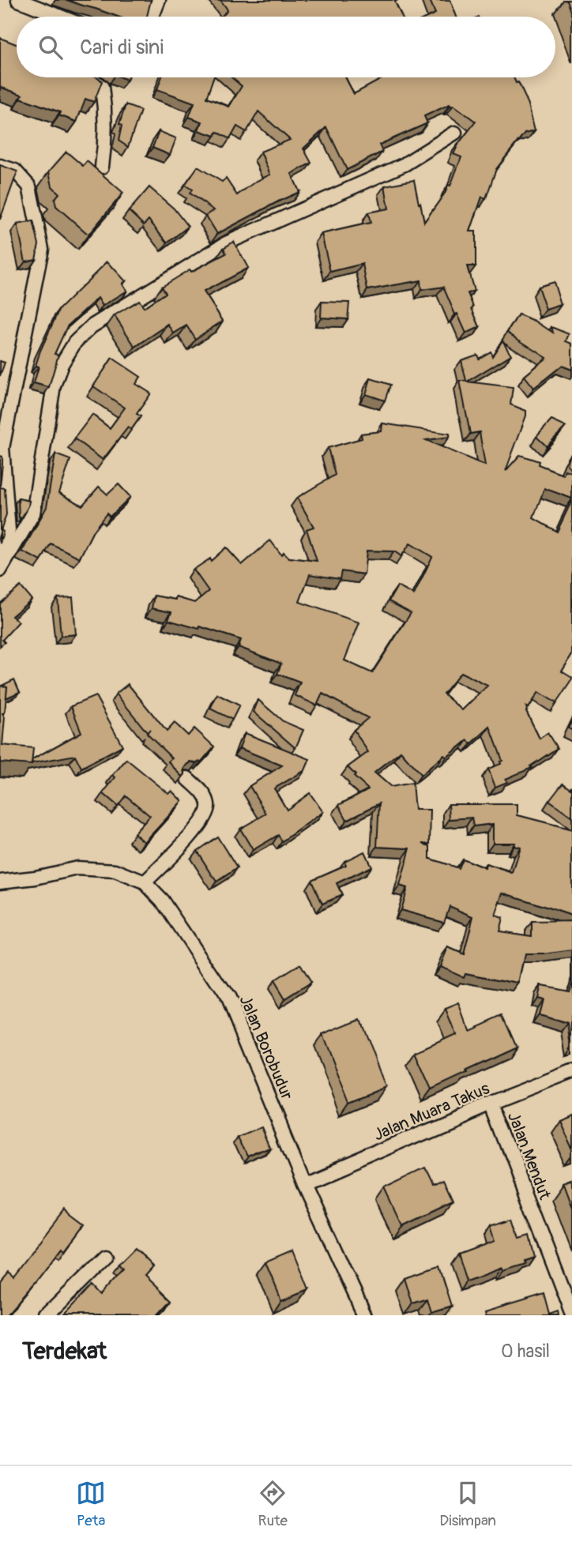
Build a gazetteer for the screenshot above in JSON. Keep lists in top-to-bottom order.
{
  "streets": {
    "street": ["Jalan Borobudur", "Jalan Muara Takus", "Jalan Mendut"]
  },
  "crossings": [
    ["Jalan Borobudur", "Jalan Muara Takus"],
    ["Jalan Muara Takus", "Jalan Mendut"]
  ],
  "page": {
    "search": "Cari di sini",
    "heading": ["Terdekat", "0 hasil"],
    "nav": ["Peta", "Rute", "Disimpan"]
  }
}
